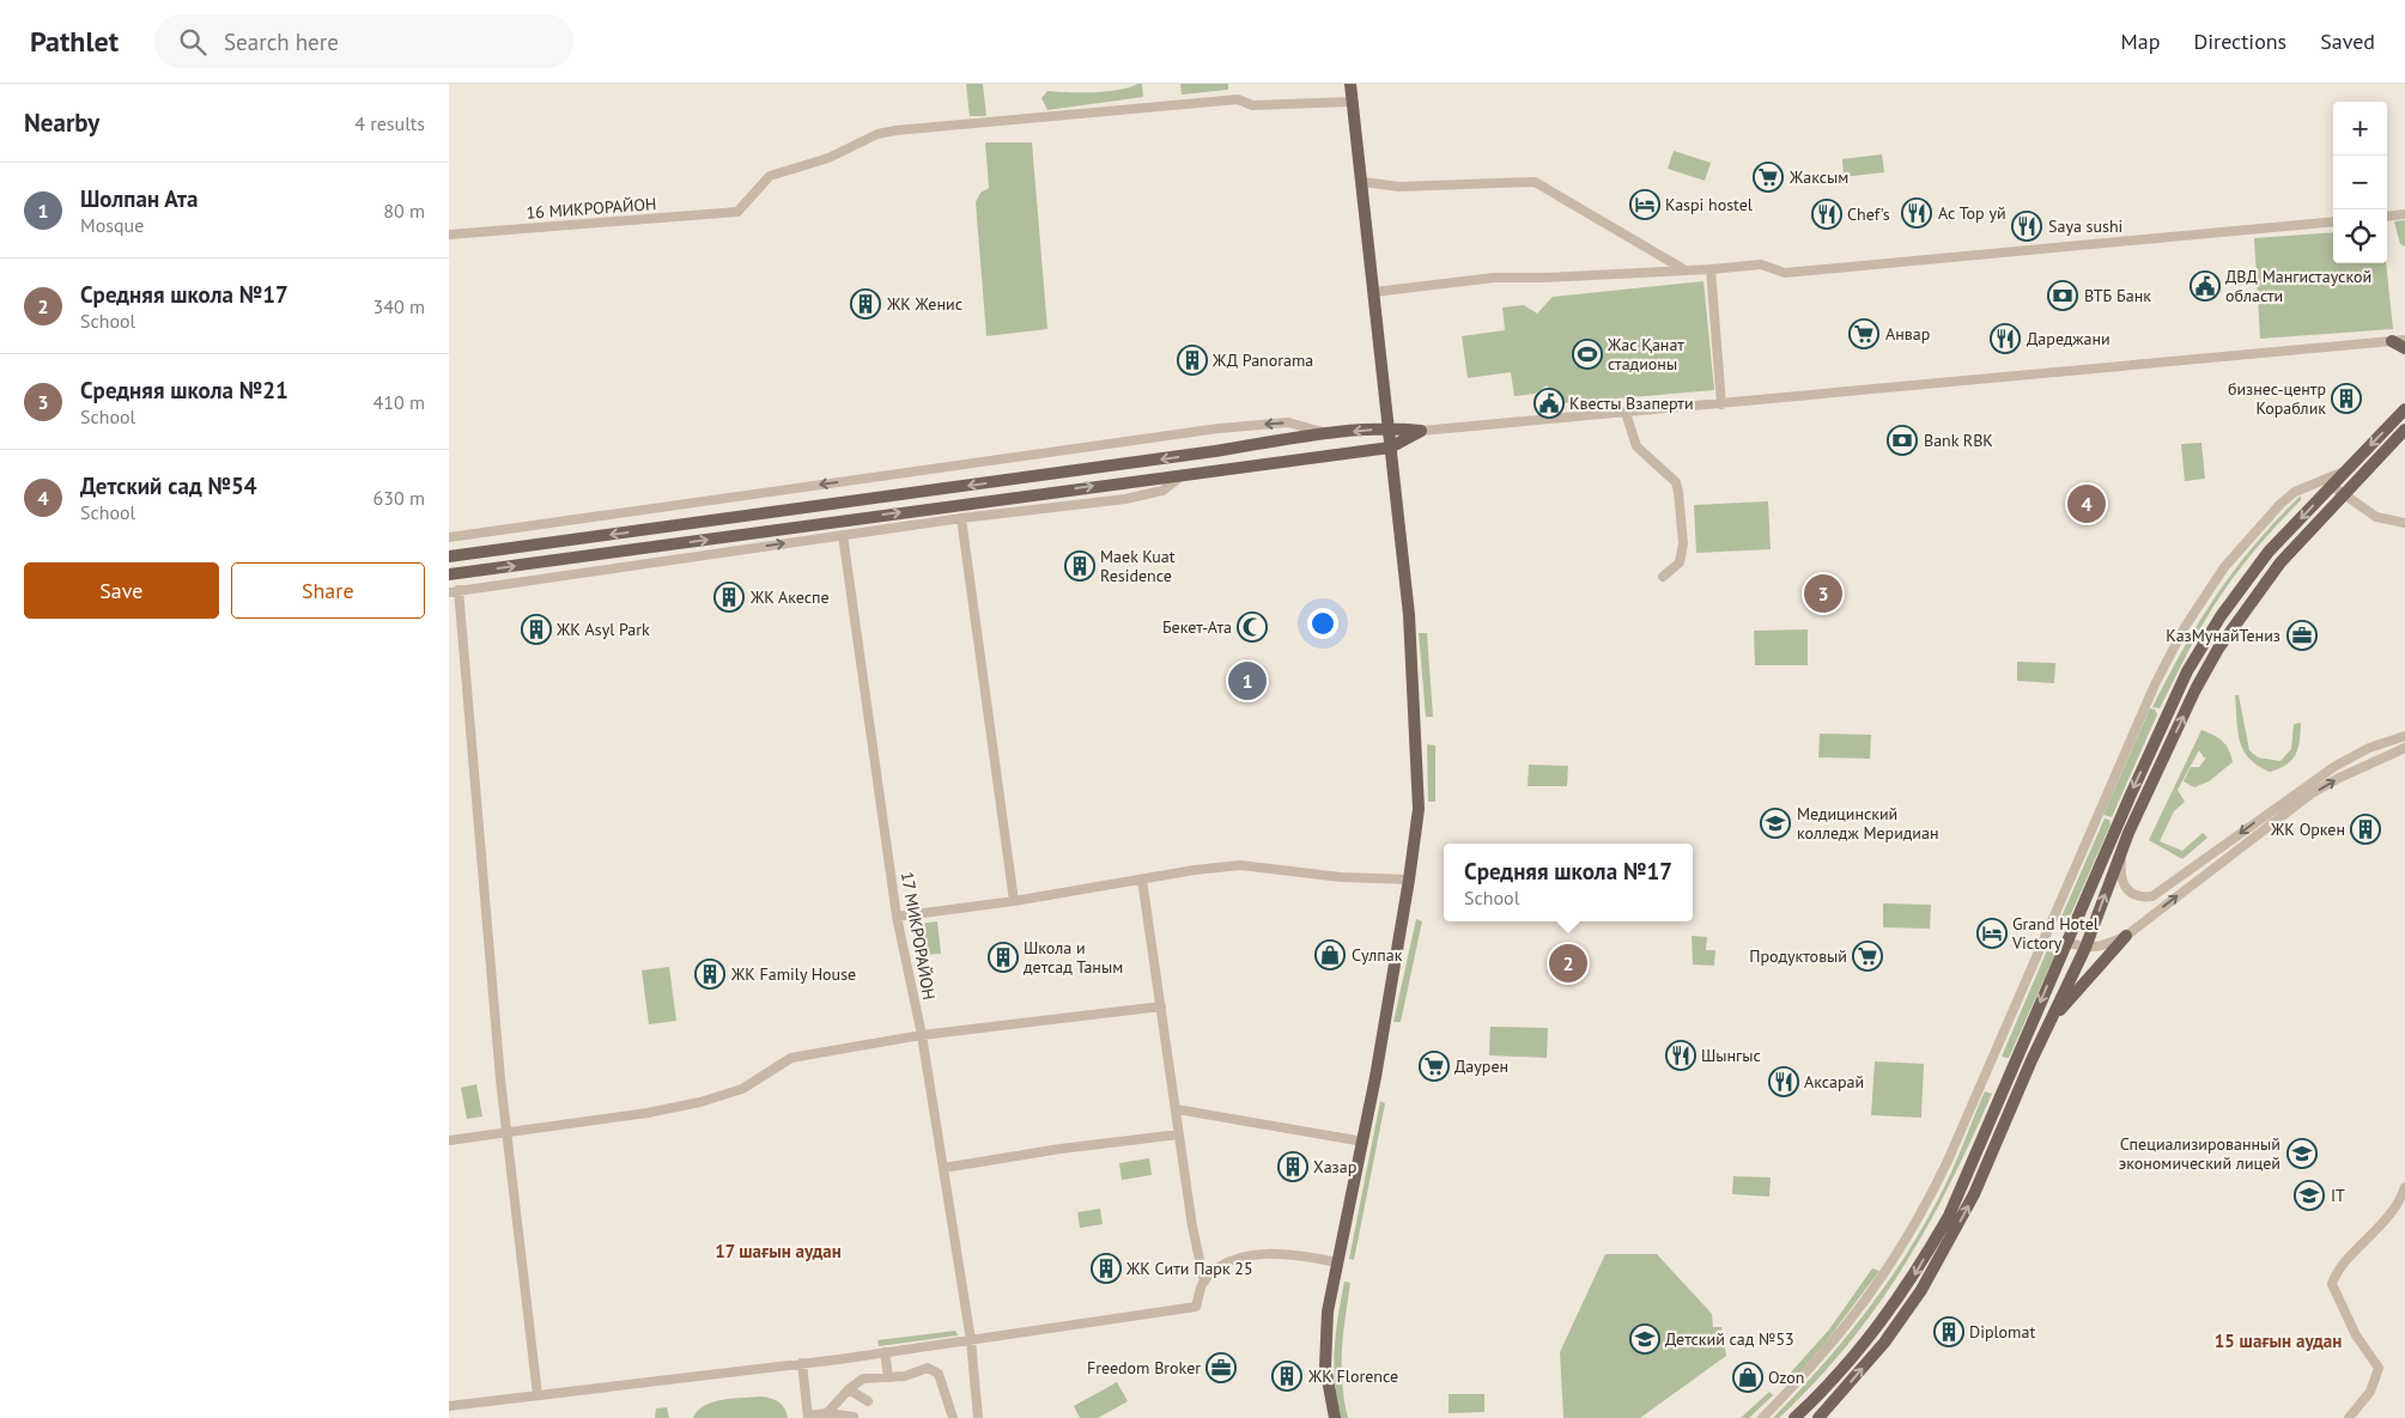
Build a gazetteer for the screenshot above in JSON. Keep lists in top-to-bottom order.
{
  "streets": {
    "street": ["16 МИКРОРАЙОН", "17 МИКРОРАЙОН"]
  },
  "districts": ["17 шағын аудан", "15 шағын аудан"],
  "places": {
    "supermarket": [
      "Жаксым",
      "Анвар",
      "Продуктовый",
      "Даурен"
    ],
    "hotel": ["Kaspi hostel", "Grand Hotel Victory"],
    "restaurant": [
      "Ас Тор уй",
      "Chef's",
      "Saya sushi",
      "Дареджани",
      "Шынгыс",
      "Аксарай"
    ],
    "public building": ["ДВД Мангистауской области", "Квесты Взаперти"],
    "bank": ["ВТБ Банк", "Bank RBK"],
    "building": [
      "ЖК Женис",
      "ЖД Panorama",
      "бизнес-центр Кораблик",
      "Maek Kuat Residence",
      "ЖК Акеспе",
      "ЖК Asyl Park",
      "ЖК Оркен",
      "Школа и детсад Таным",
      "ЖК Family House",
      "Хазар",
      "ЖК Сити Парк 25",
      "Diplomat",
      "ЖК Florence"
    ],
    "sports": ["Жас Қанат стадионы"],
    "mosque": ["Бекет-Ата"],
    "office": ["КазМунайТениз", "Freedom Broker"],
    "school or university": [
      "Медицинский колледж Меридиан",
      "Специализированный экономический лицей",
      "IT",
      "Детский сад №53"
    ],
    "shop": ["Сулпак", "Ozon"]
  },
  "page": {
    "header": "Pathlet",
    "search": "Search here",
    "nav": ["Map", "Directions", "Saved"],
    "heading": ["Nearby", "4 results"],
    "map_buttons": ["+", "−"],
    "list": [
      {
        "mark": "1",
        "name": "Шолпан Ата",
        "note": "Mosque",
        "value": "80 m"
      },
      {
        "mark": "2",
        "name": "Средняя школа №17",
        "note": "School",
        "value": "340 m"
      },
      {
        "mark": "3",
        "name": "Средняя школа №21",
        "note": "School",
        "value": "410 m"
      },
      {
        "mark": "4",
        "name": "Детский сад №54",
        "note": "School",
        "value": "630 m"
      }
    ],
    "pins": [
      "4",
      "3",
      "1",
      "2"
    ],
    "buttons": ["Save", "Share"],
    "popup": ["Средняя школа №17", "School"]
  }
}
